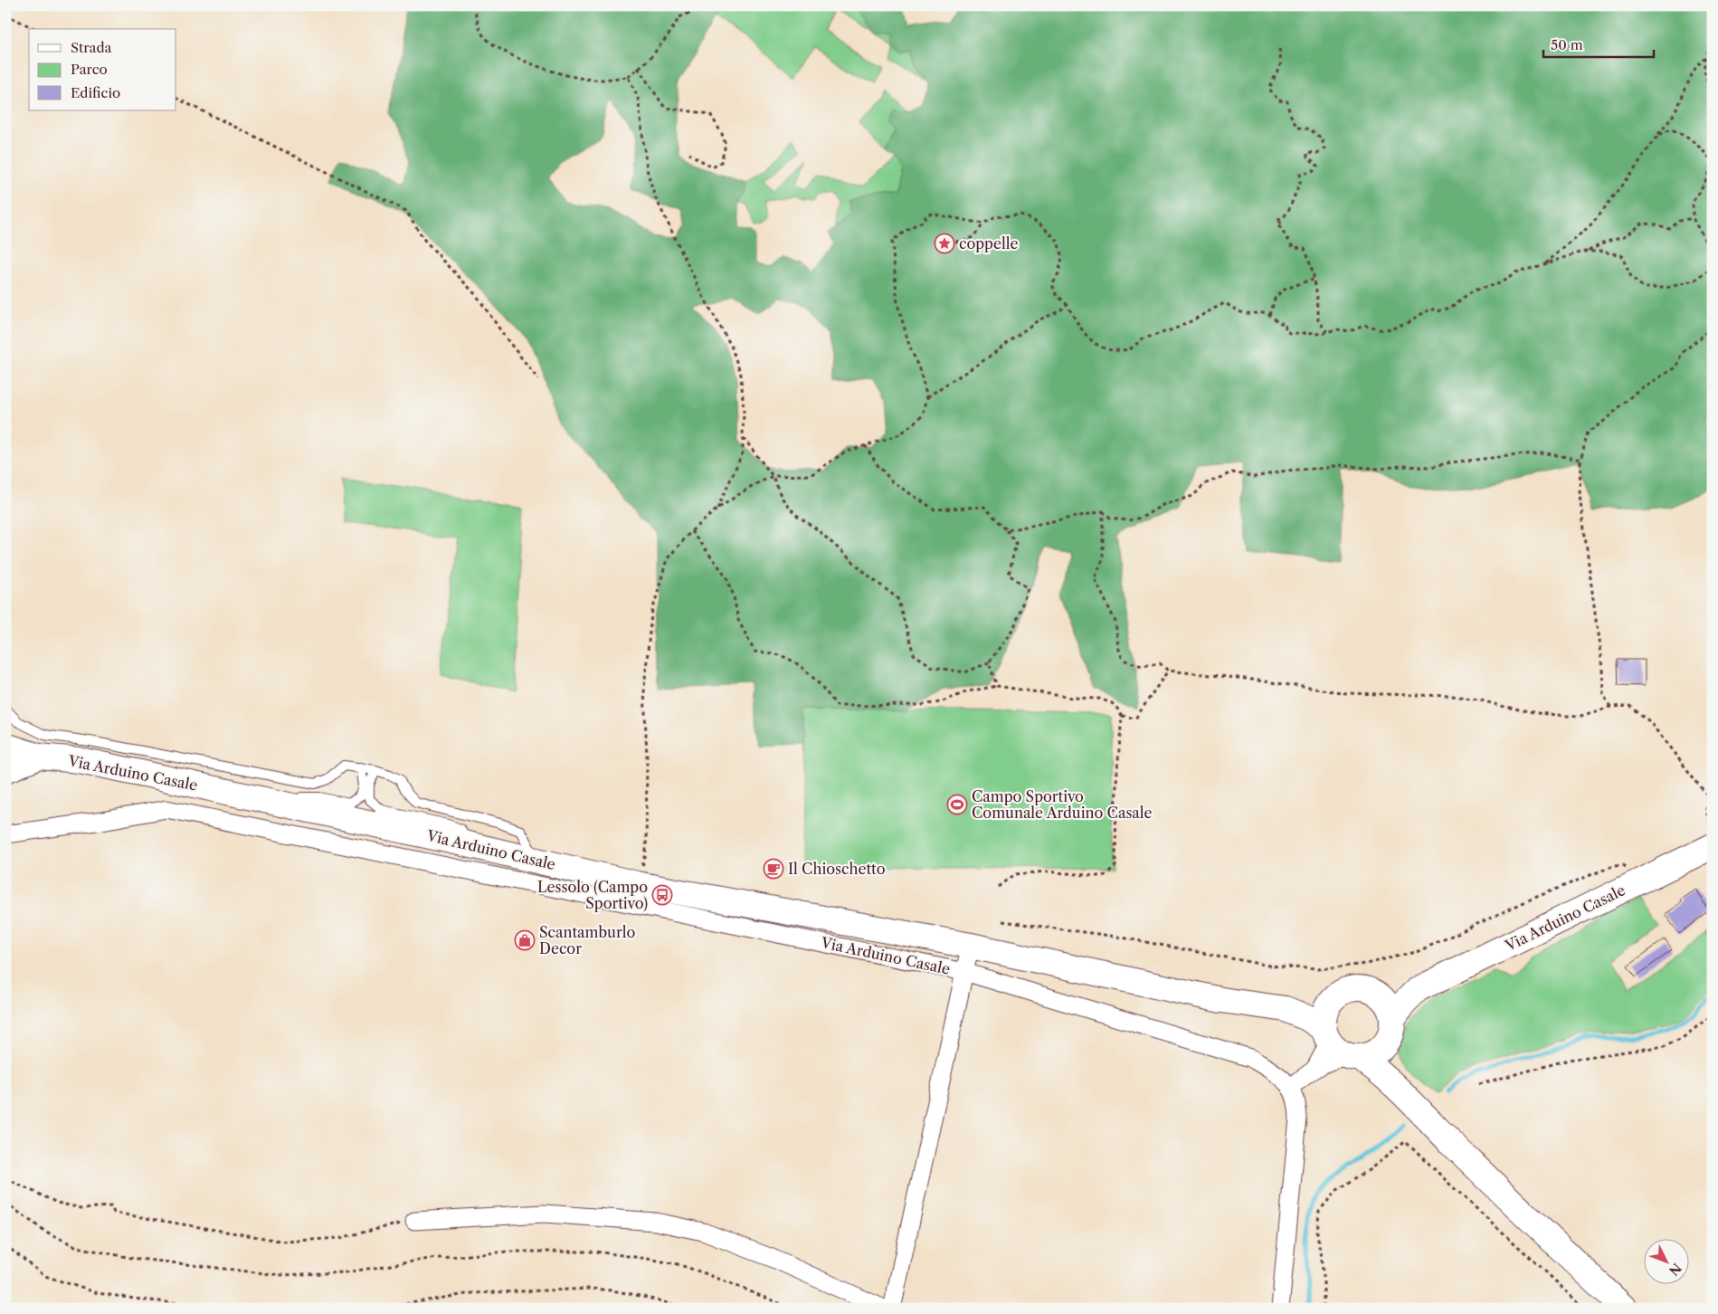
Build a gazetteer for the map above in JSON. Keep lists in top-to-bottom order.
{
  "streets": {
    "main road": ["Via Arduino Casale"]
  },
  "places": {
    "place": ["coppelle"],
    "sports": ["Campo Sportivo Comunale Arduino Casale"],
    "cafe": ["Il Chioschetto"],
    "bus stop": ["Lessolo (Campo Sportivo)"],
    "shop": ["Scantamburlo Decor"]
  },
  "legend": ["Strada", "Parco", "Edificio"],
  "scale_bar": "50 m",
  "north": "bottom right"
}
